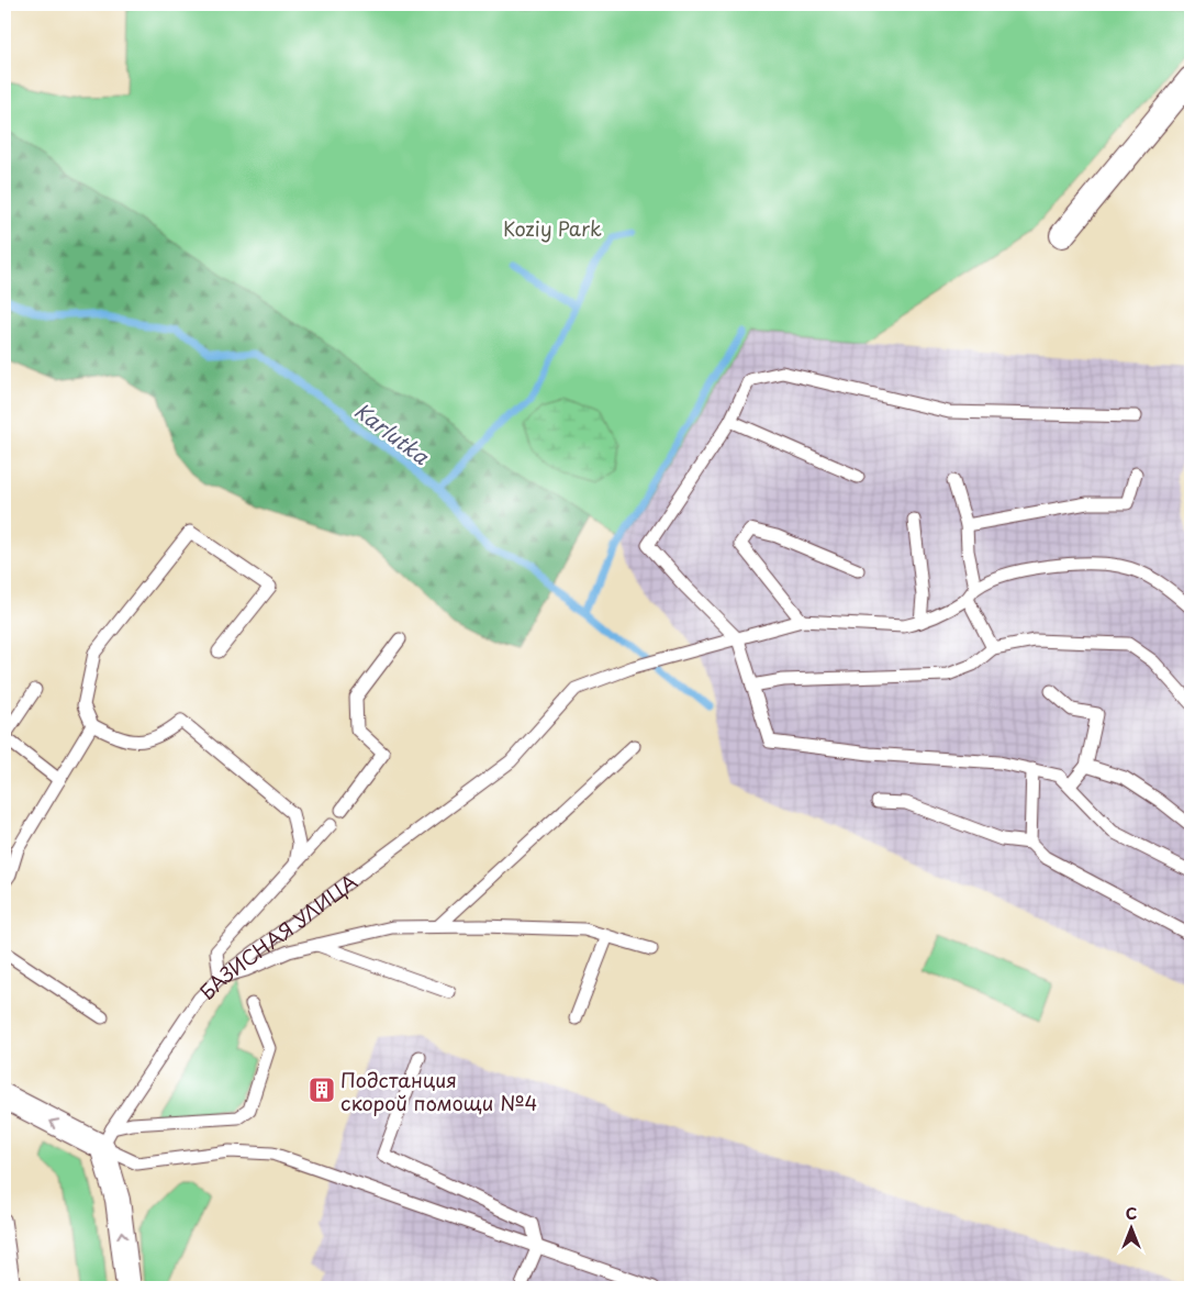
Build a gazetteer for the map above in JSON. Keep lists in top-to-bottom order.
{
  "streets": {
    "lane": ["БАЗИСНАЯ УЛИЦА"]
  },
  "water": ["Karlutka"],
  "parks": ["Koziy Park"],
  "places": {
    "building": ["Подстанция скорой помощи №4"]
  },
  "north": "top"
}
